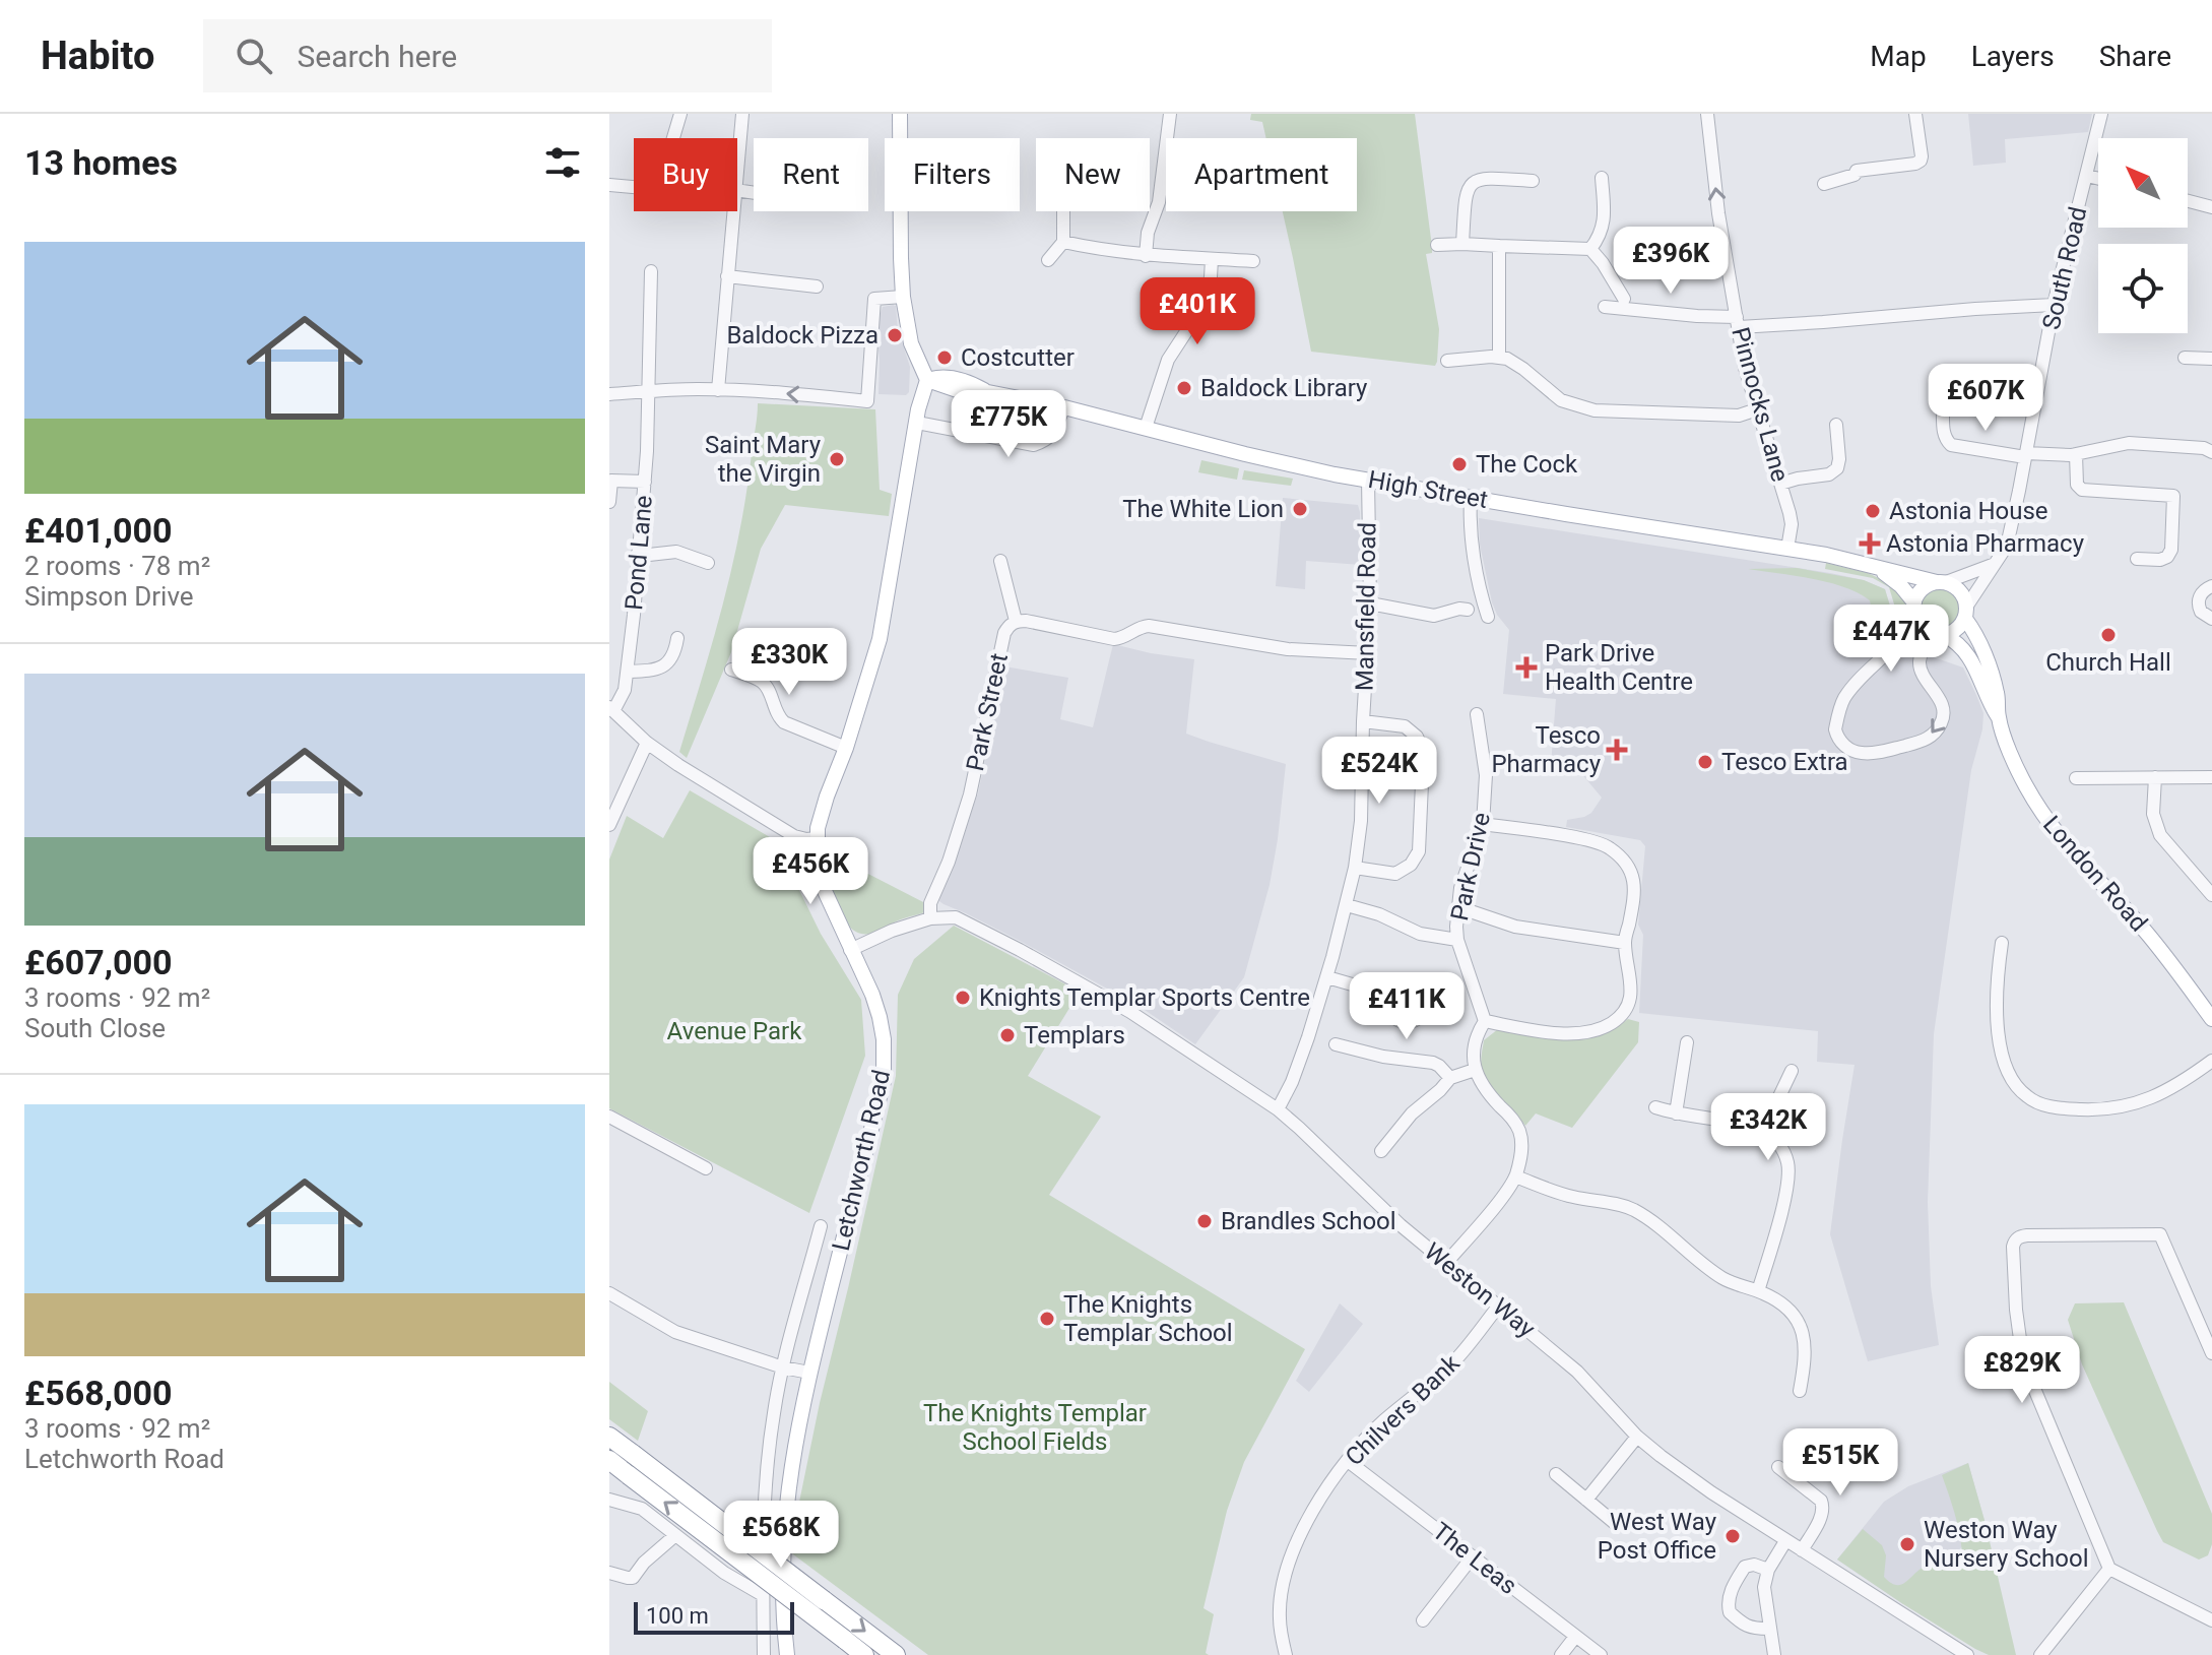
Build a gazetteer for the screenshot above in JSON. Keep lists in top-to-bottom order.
{
  "streets": {
    "main road": ["High Street", "London Road", "Letchworth Road"],
    "street": [
      "South Road",
      "Pinnocks Lane",
      "Pond Lane",
      "Mansfield Road",
      "Park Street",
      "Park Drive",
      "Weston Way",
      "Chilvers Bank",
      "The Leas"
    ]
  },
  "crossings": [
    ["South Road", "High Street"],
    ["South Road", "London Road"],
    ["Pinnocks Lane", "High Street"],
    ["High Street", "Mansfield Road"],
    ["High Street", "London Road"],
    ["High Street", "Letchworth Road"],
    ["Mansfield Road", "Park Street"],
    ["Mansfield Road", "Weston Way"],
    ["Park Street", "Weston Way"],
    ["Letchworth Road", "Weston Way"],
    ["Weston Way", "Chilvers Bank"],
    ["Chilvers Bank", "The Leas"]
  ],
  "one_way": ["Pinnocks Lane"],
  "parks": ["Avenue Park", "The Knights Templar School Fields"],
  "places": {
    "other": [
      "Baldock Pizza",
      "Costcutter",
      "Baldock Library",
      "Saint Mary the Virgin",
      "The Cock",
      "The White Lion",
      "Astonia House",
      "Church Hall",
      "Tesco Extra",
      "Knights Templar Sports Centre",
      "Templars",
      "Brandles School",
      "The Knights Templar School",
      "West Way Post Office",
      "Weston Way Nursery School"
    ],
    "health": ["Astonia Pharmacy", "Park Drive Health Centre", "Tesco Pharmacy"]
  },
  "scale_bar": "100 m",
  "north": "top left",
  "page": {
    "header": "Habito",
    "search": "Search here",
    "nav": ["Map", "Layers", "Share"],
    "heading": "13 homes",
    "chip": [
      "Buy",
      "Rent",
      "Filters",
      "New",
      "Apartment"
    ],
    "list": [
      {
        "name": "£401,000",
        "note": "2 rooms · 78 m² · Simpson Drive"
      },
      {
        "name": "£607,000",
        "note": "3 rooms · 92 m² · South Close"
      },
      {
        "name": "£568,000",
        "note": "3 rooms · 92 m² · Letchworth Road"
      }
    ],
    "price": [
      "£396K",
      "£401K",
      "£607K",
      "£775K",
      "£447K",
      "£330K",
      "£524K",
      "£456K",
      "£411K",
      "£342K",
      "£829K",
      "£515K",
      "£568K"
    ],
    "scale": "100 m"
  }
}
